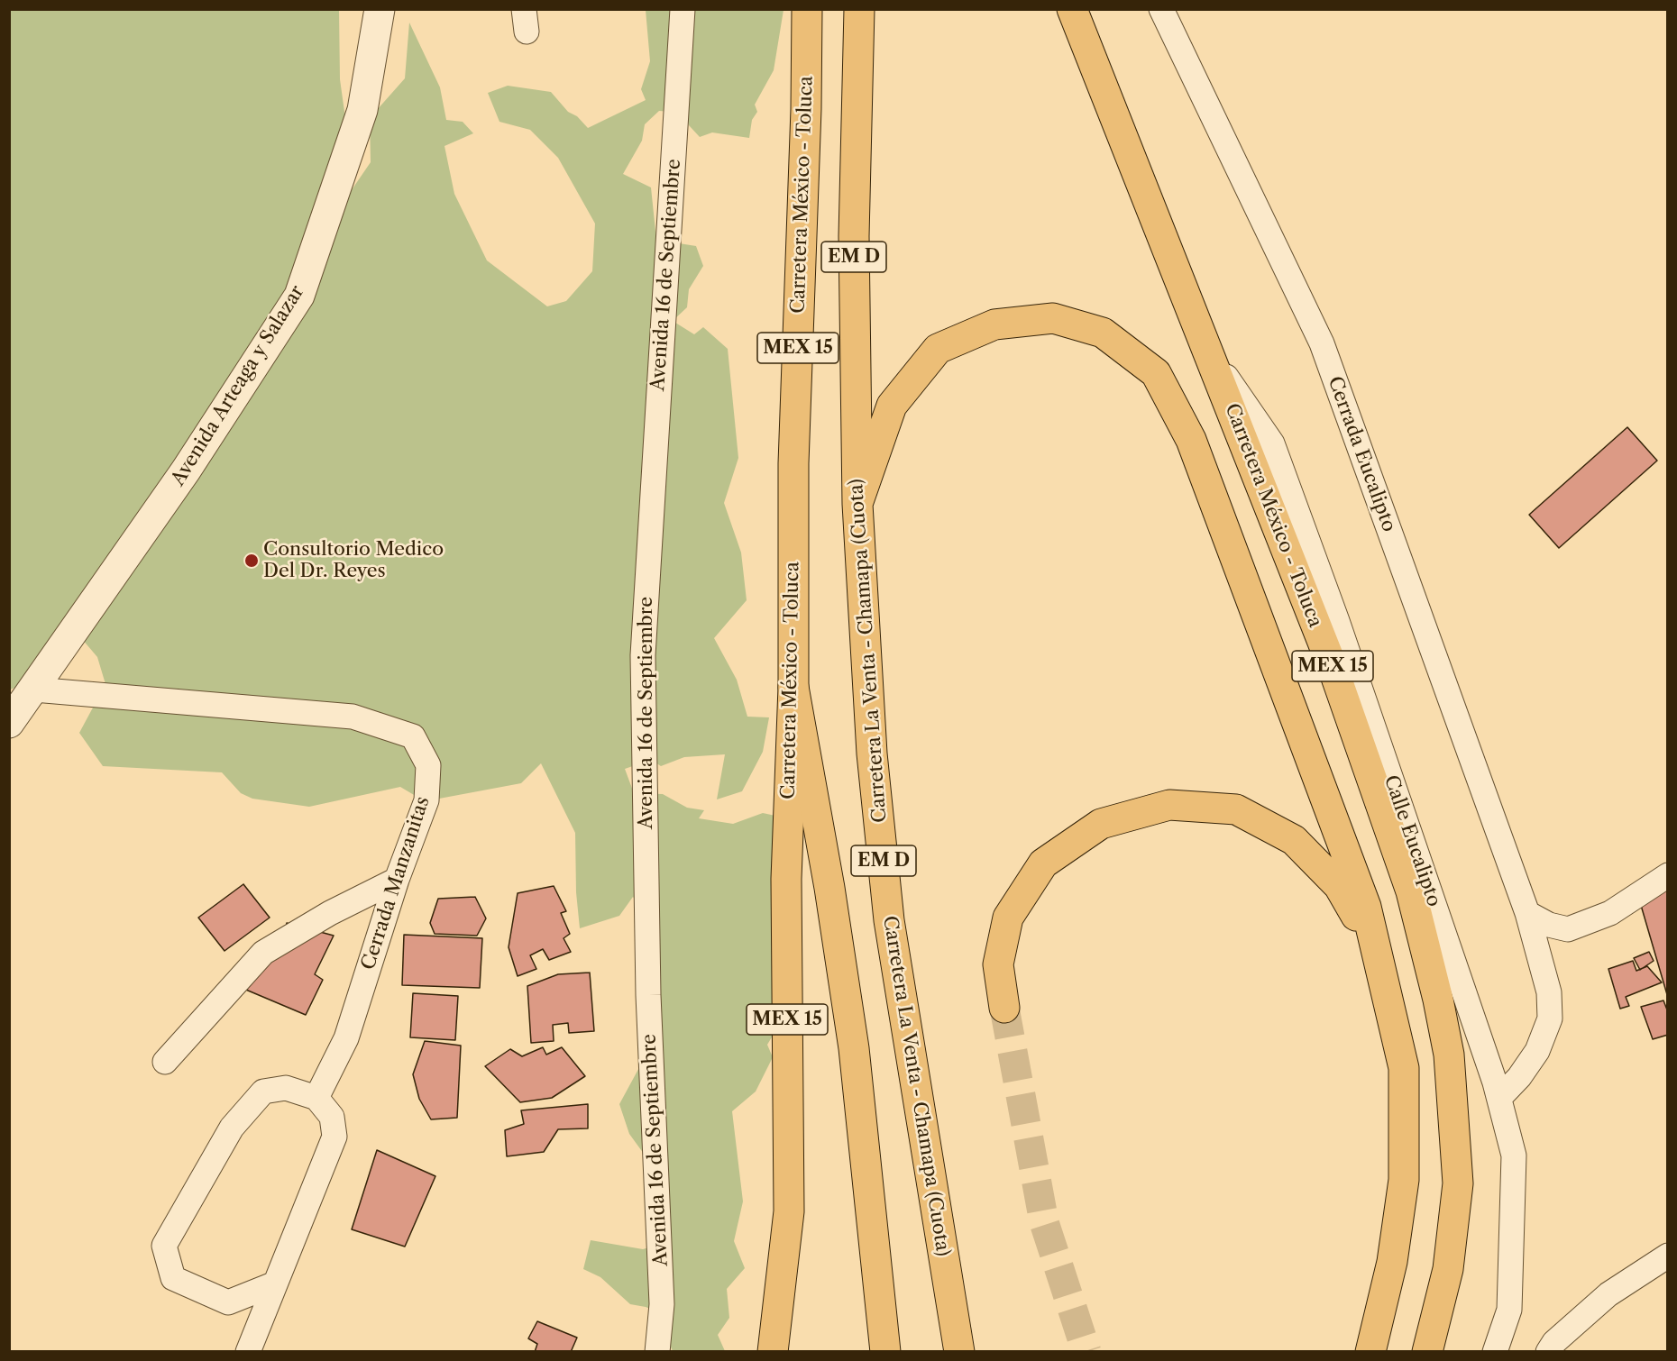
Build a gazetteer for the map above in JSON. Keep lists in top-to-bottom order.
{
  "streets": {
    "main road": [
      "Carretera México - Toluca",
      "EM D",
      "MEX 15",
      "Carretera La Venta - Chamapa (Cuota)"
    ],
    "street": [
      "Avenida 16 de Septiembre",
      "Avenida Arteaga y Salazar",
      "Cerrada Eucalipto",
      "Calle Eucalipto",
      "Cerrada Manzanitas"
    ]
  },
  "crossings": [
    ["Carretera México - Toluca", "EM D"],
    ["Carretera México - Toluca", "Calle Eucalipto"],
    ["Avenida Arteaga y Salazar", "Cerrada Manzanitas"],
    ["Cerrada Eucalipto", "Calle Eucalipto"]
  ],
  "places": ["Consultorio Medico Del Dr. Reyes"]
}
